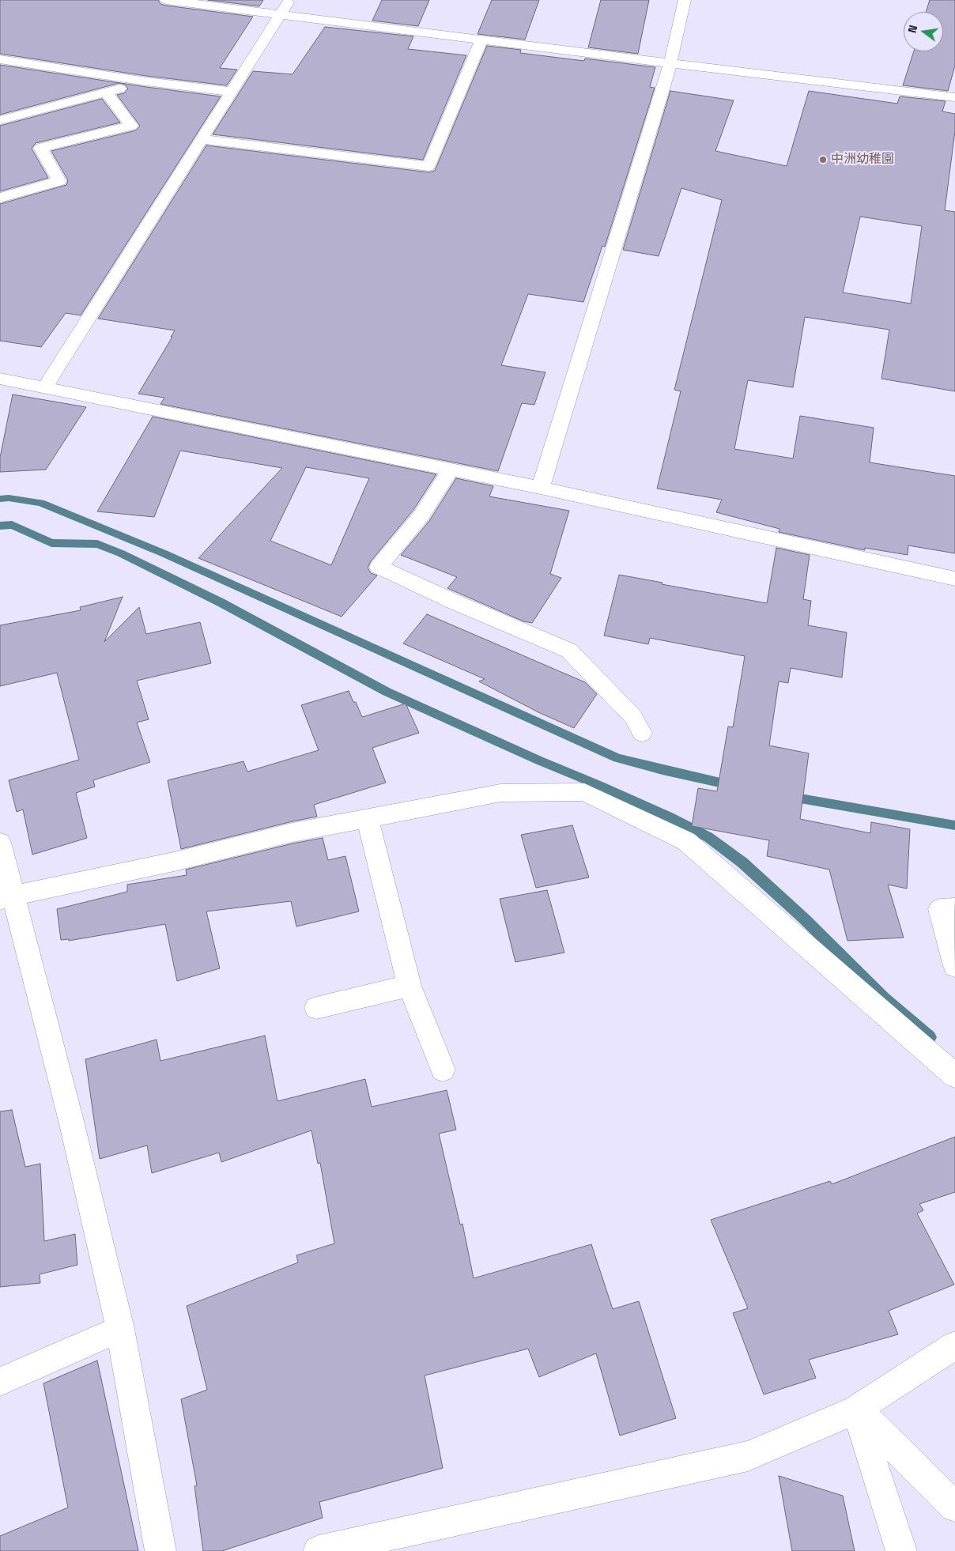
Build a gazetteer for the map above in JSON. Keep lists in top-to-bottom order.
{
  "places": ["中洲幼稚園"],
  "north": "left"
}
